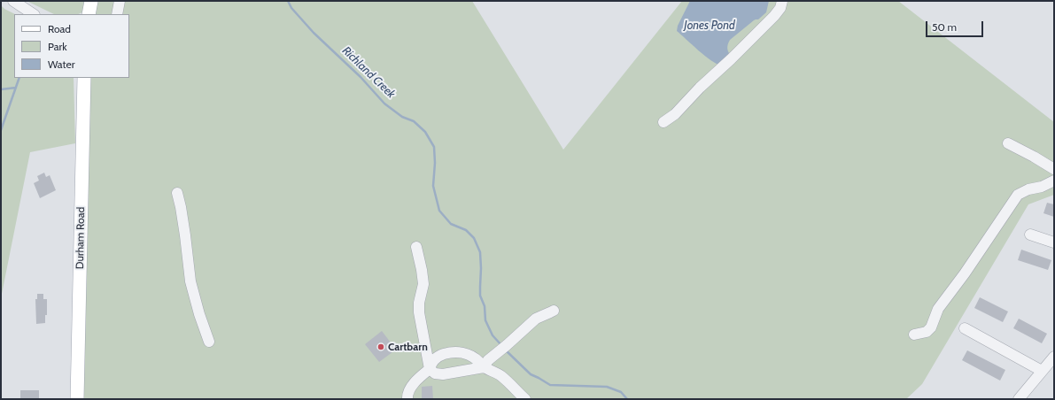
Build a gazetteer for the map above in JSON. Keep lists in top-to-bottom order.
{
  "streets": {
    "main road": ["Durham Road"]
  },
  "water": ["Jones Pond", "Richland Creek"],
  "places": ["Cartbarn"],
  "legend": ["Road", "Park", "Water"],
  "scale_bar": "50 m"
}
